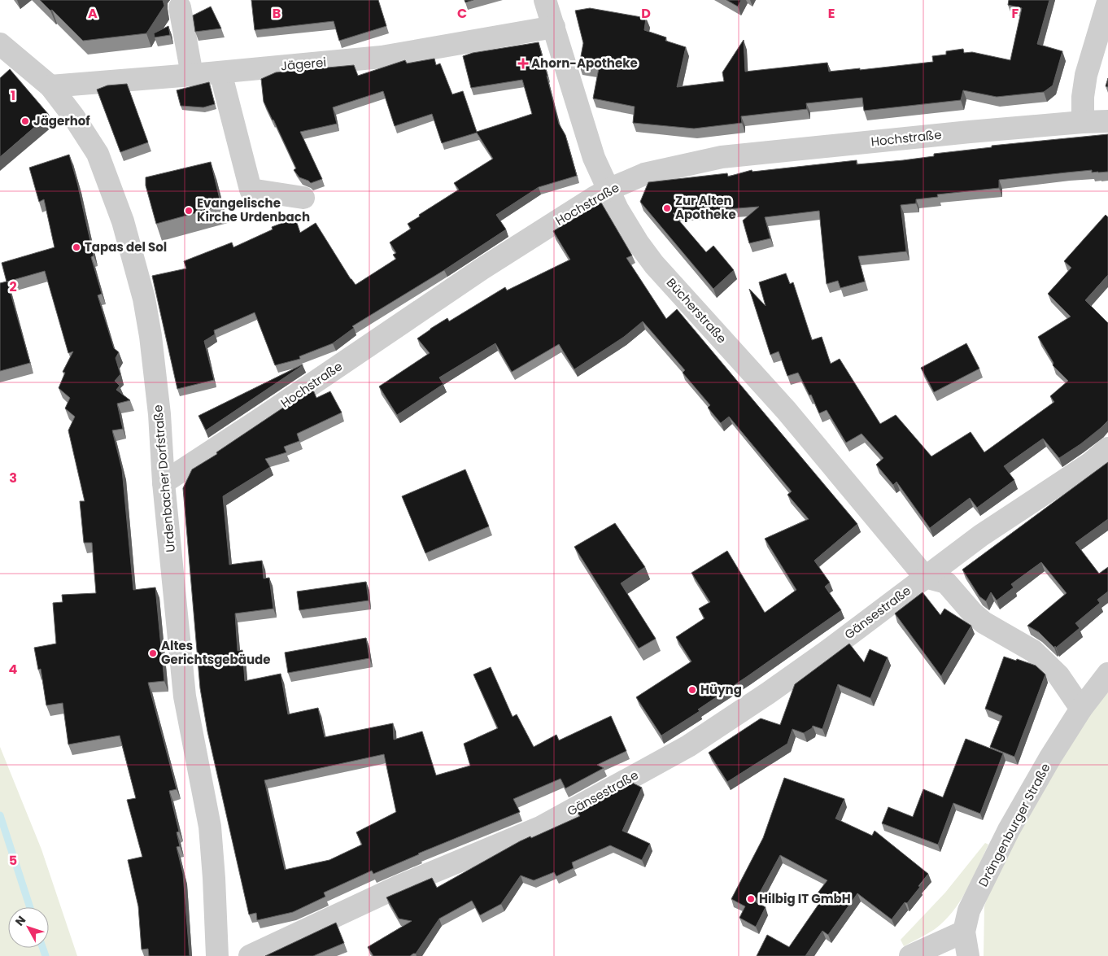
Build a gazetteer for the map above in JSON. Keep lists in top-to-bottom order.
{
  "streets": {
    "street": [
      "Jägerei",
      "Hochstraße",
      "Bücherstraße",
      "Urdenbacher Dorfstraße",
      "Gänsestraße",
      "Drängenburger Straße"
    ]
  },
  "crossings": [
    ["Jägerei", "Bücherstraße"],
    ["Jägerei", "Urdenbacher Dorfstraße"],
    ["Hochstraße", "Bücherstraße"],
    ["Hochstraße", "Urdenbacher Dorfstraße"],
    ["Bücherstraße", "Gänsestraße"]
  ],
  "places": {
    "health": ["Ahorn-Apotheke"],
    "other": [
      "Jägerhof",
      "Zur Alten Apotheke",
      "Evangelische Kirche Urdenbach",
      "Tapas del Sol",
      "Altes Gerichtsgebäude",
      "Hüyng",
      "Hilbig IT GmbH"
    ]
  },
  "north": "top left",
  "grid": {
    "columns": [
      "A",
      "B",
      "C",
      "D",
      "E",
      "F"
    ],
    "rows": [
      "1",
      "2",
      "3",
      "4",
      "5"
    ]
  }
}
